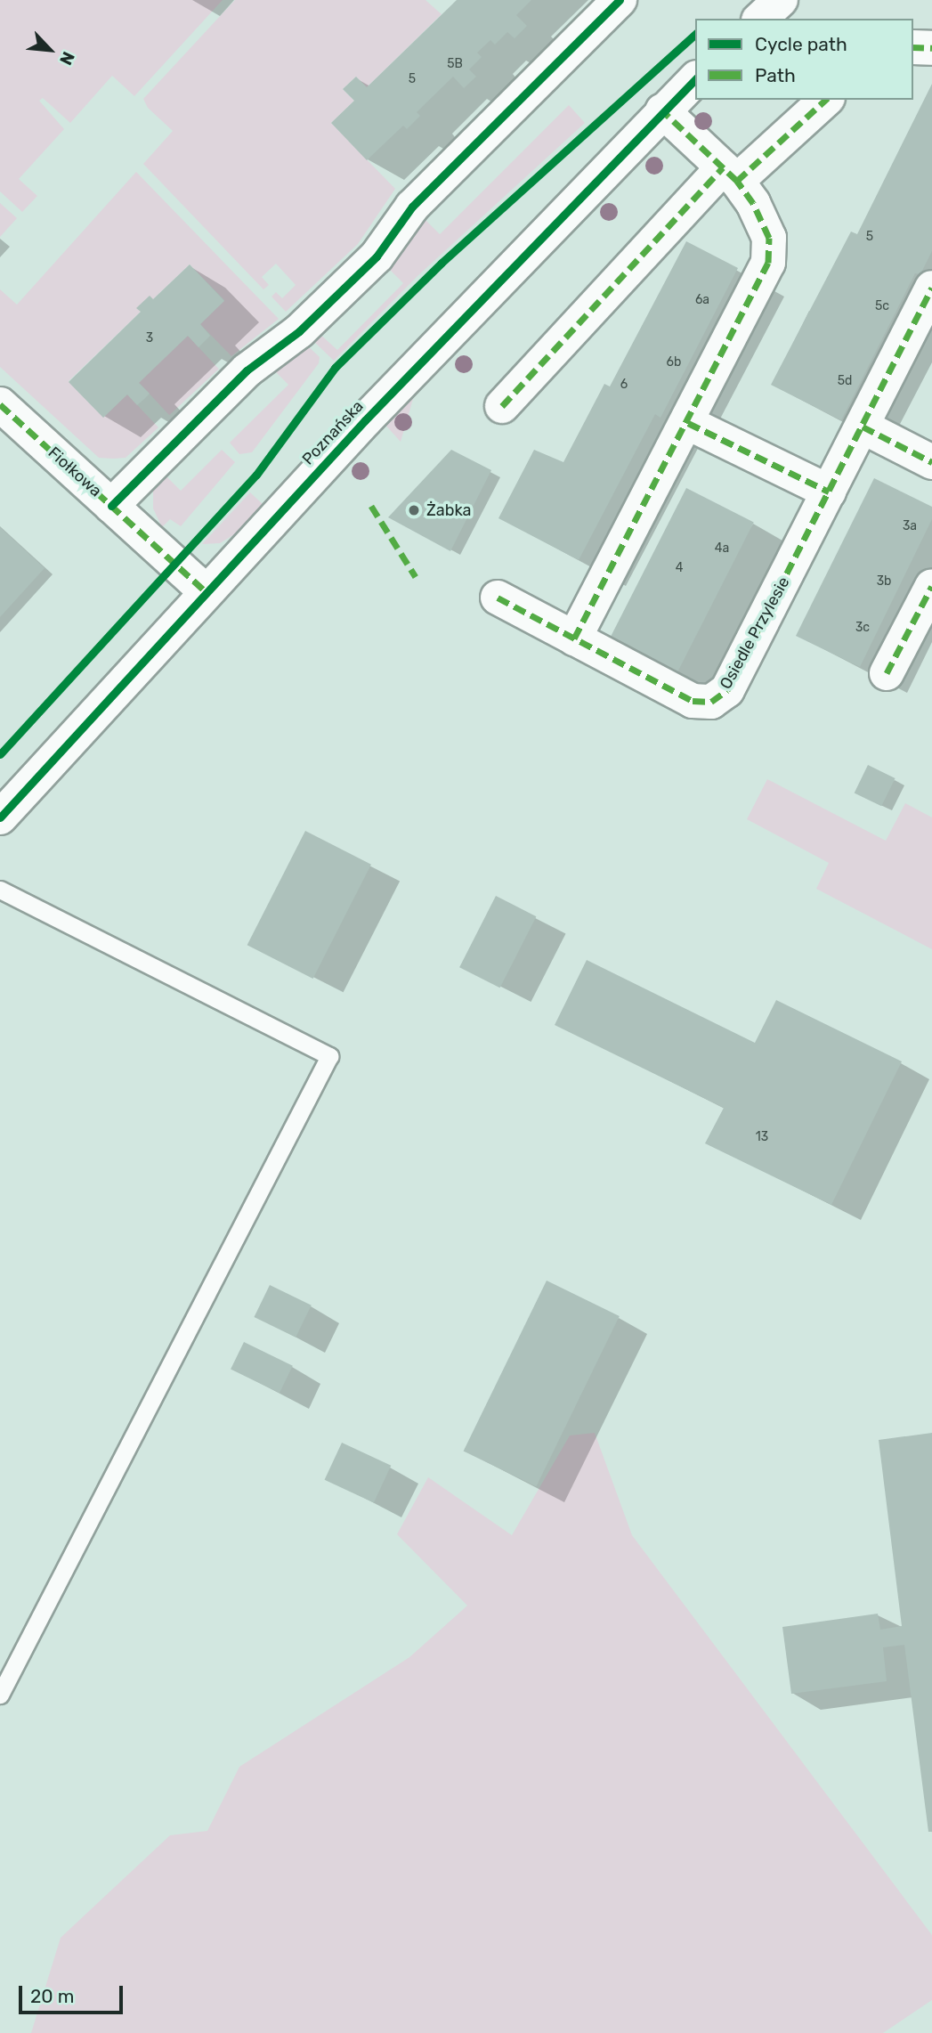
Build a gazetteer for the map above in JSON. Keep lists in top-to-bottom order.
{
  "streets": {
    "street": ["Poznańska", "Fiołkowa", "Osiedle Przylesie"]
  },
  "crossings": [
    ["Poznańska", "Fiołkowa"]
  ],
  "places": ["Żabka"],
  "house_numbers": [
    "5B",
    "5",
    "5",
    "6a",
    "5c",
    "3",
    "6b",
    "5d",
    "6",
    "3a",
    "4a",
    "4",
    "3b",
    "3c",
    "13"
  ],
  "legend": ["Cycle path", "Path"],
  "scale_bar": "20 m",
  "north": "bottom right"
}
